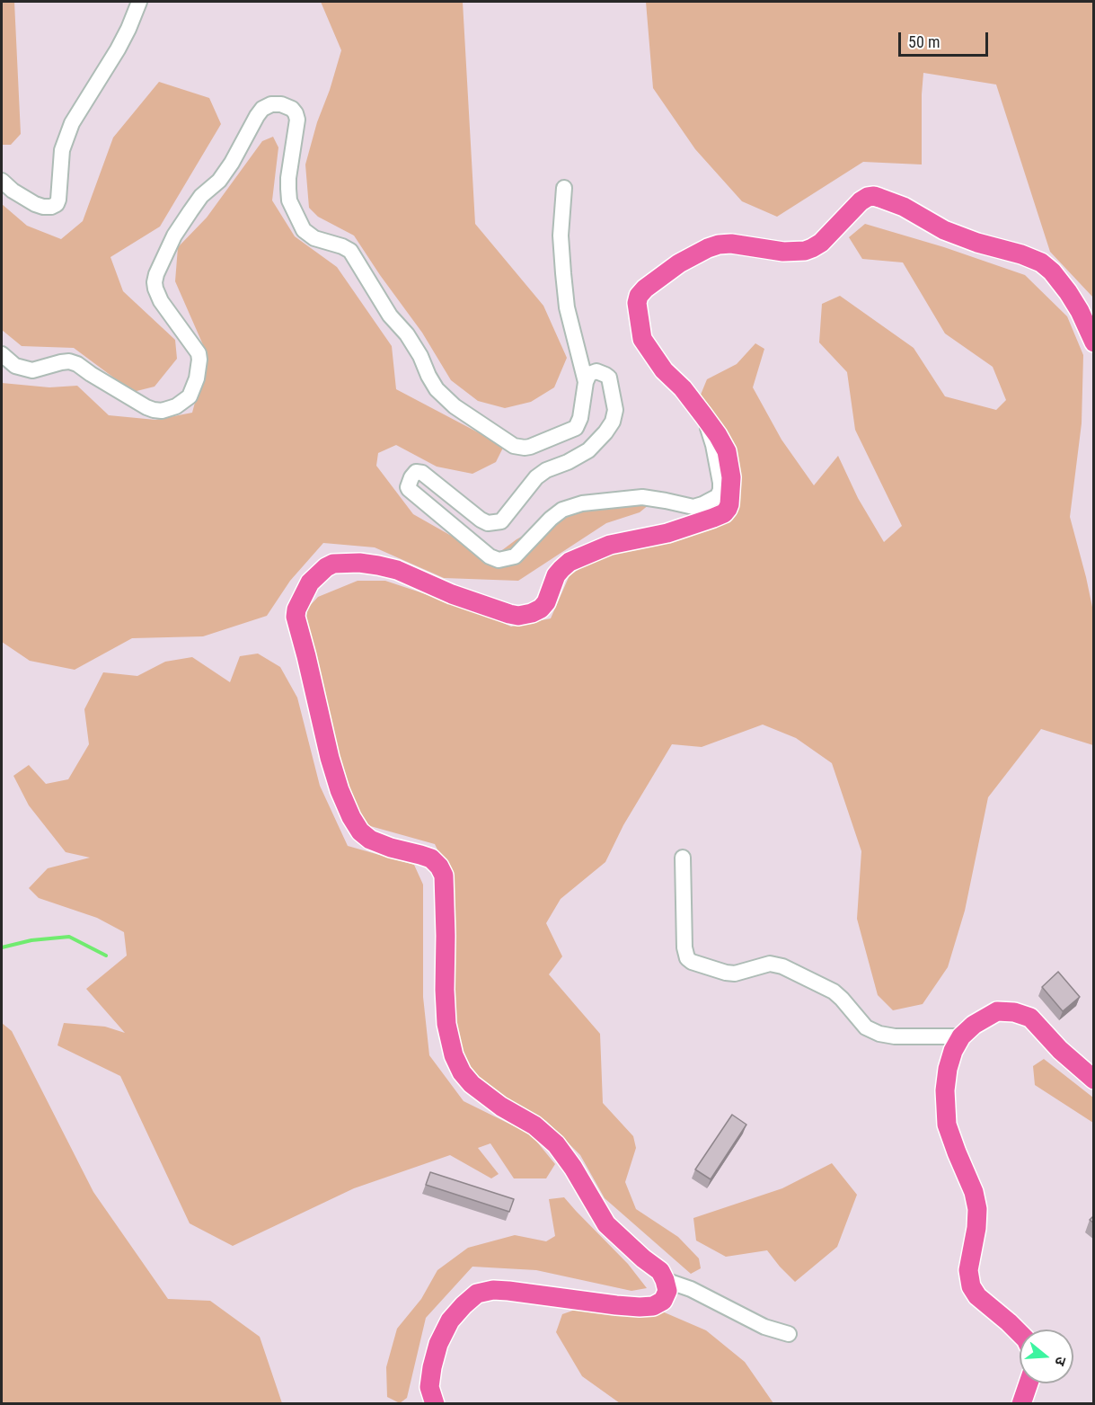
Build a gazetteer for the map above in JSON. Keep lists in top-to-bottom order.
{
  "scale_bar": "50 m",
  "north": "right"
}
